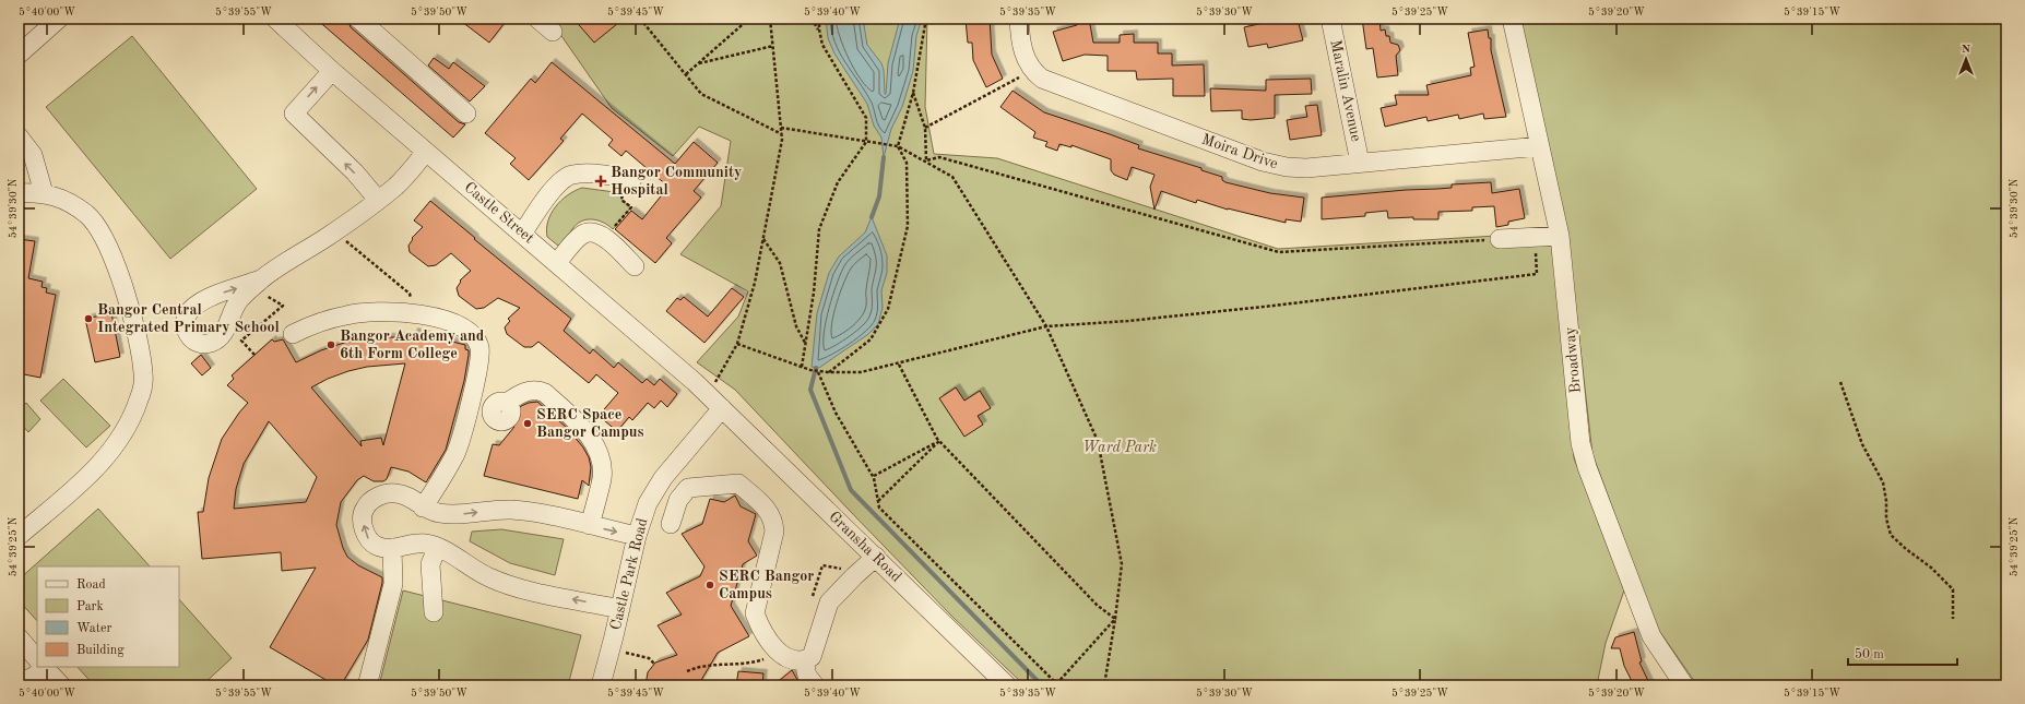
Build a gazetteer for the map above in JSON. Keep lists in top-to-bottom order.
{
  "streets": {
    "street": [
      "Maralin Avenue",
      "Moira Drive",
      "Castle Street",
      "Broadway",
      "Gransha Road",
      "Castle Park Road"
    ]
  },
  "crossings": [
    ["Maralin Avenue", "Moira Drive"],
    ["Moira Drive", "Broadway"],
    ["Castle Street", "Gransha Road"],
    ["Castle Street", "Castle Park Road"],
    ["Gransha Road", "Castle Park Road"]
  ],
  "parks": ["Ward Park"],
  "places": {
    "health": ["Bangor Community Hospital"],
    "other": [
      "Bangor Central Integrated Primary School",
      "Bangor Academy and 6th Form College",
      "SERC Space Bangor Campus",
      "SERC Bangor Campus"
    ]
  },
  "legend": [
    "Road",
    "Park",
    "Water",
    "Building"
  ],
  "scale_bar": "50 m",
  "north": "top",
  "coordinates": [
    "5°40'00\"W",
    "5°39'55\"W",
    "5°39'50\"W",
    "5°39'45\"W",
    "5°39'40\"W",
    "5°39'35\"W",
    "5°39'30\"W",
    "5°39'25\"W",
    "5°39'20\"W",
    "5°39'15\"W",
    "54°39'30\"N",
    "54°39'25\"N"
  ]
}
